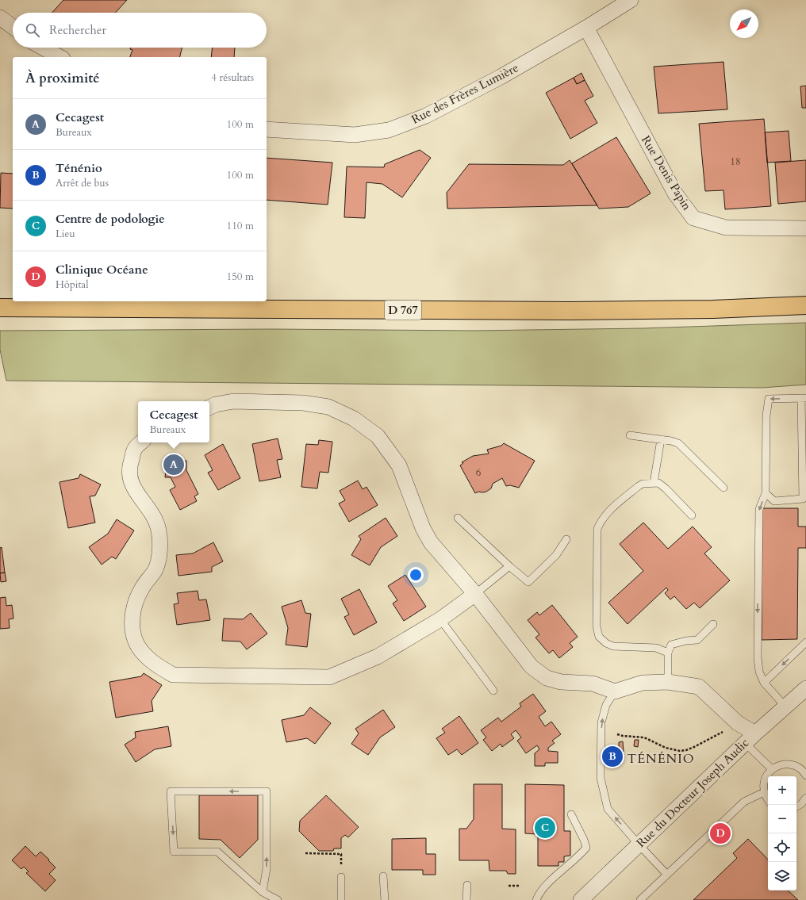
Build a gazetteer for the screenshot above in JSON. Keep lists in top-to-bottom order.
{
  "streets": {
    "main road": ["D 767"],
    "street": ["Rue des Frères Lumière", "Rue Denis Papin", "Rue du Docteur Joseph Audic"]
  },
  "crossings": [
    ["Rue des Frères Lumière", "Rue Denis Papin"]
  ],
  "districts": ["TÉNÉNIO"],
  "house_numbers": ["18", "6"],
  "north": "bottom left",
  "page": {
    "search": "Rechercher",
    "heading": ["À proximité", "4 résultats"],
    "list": [
      {
        "mark": "A",
        "name": "Cecagest",
        "note": "Bureaux",
        "value": "100 m"
      },
      {
        "mark": "B",
        "name": "Ténénio",
        "note": "Arrêt de bus",
        "value": "100 m"
      },
      {
        "mark": "C",
        "name": "Centre de podologie",
        "note": "Lieu",
        "value": "110 m"
      },
      {
        "mark": "D",
        "name": "Clinique Océane",
        "note": "Hôpital",
        "value": "150 m"
      }
    ],
    "popup": ["Cecagest", "Bureaux"],
    "pins": [
      "A",
      "B",
      "C",
      "D"
    ],
    "map_buttons": ["+", "−"]
  }
}
